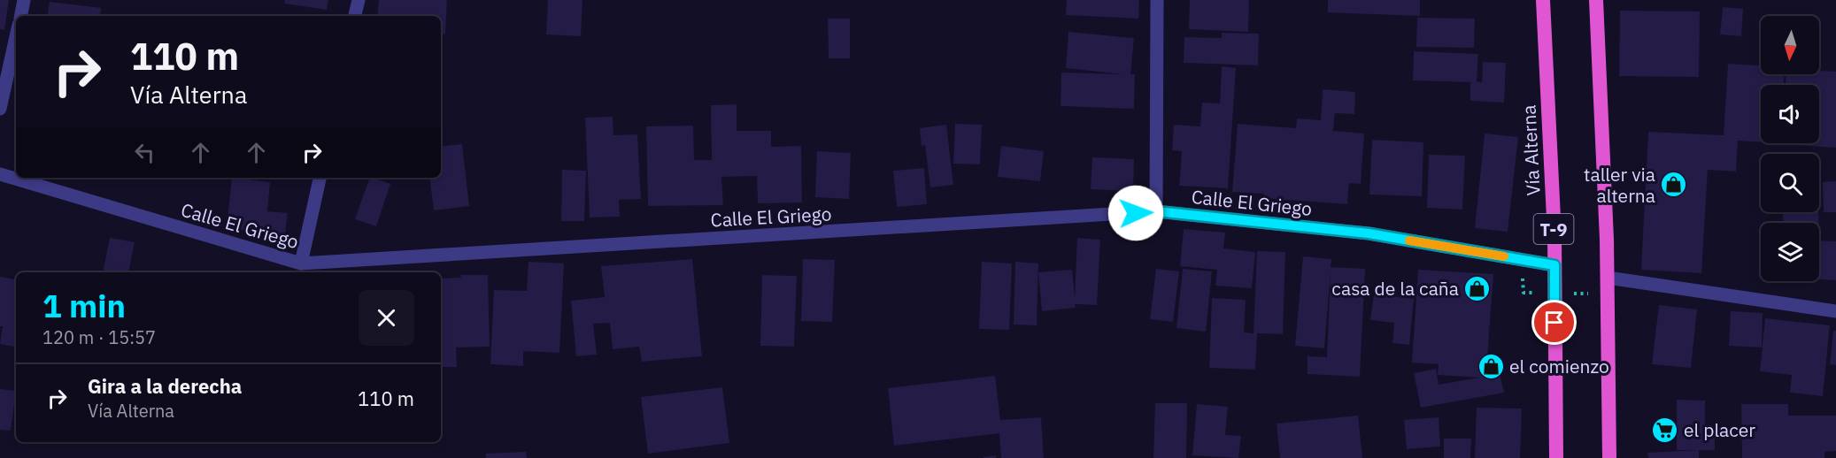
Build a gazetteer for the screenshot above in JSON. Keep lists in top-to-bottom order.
{
  "streets": {
    "highway": ["Vía Alterna", "T-9"],
    "street": ["Calle El Griego"]
  },
  "crossings": [
    ["Vía Alterna", "Calle El Griego"]
  ],
  "places": {
    "shop": ["taller via alterna", "casa de la caña", "el comienzo"],
    "supermarket": ["el placer"]
  },
  "north": "bottom",
  "page": {
    "turn": ["110 m", "Vía Alterna"],
    "heading": ["1 min", "120 m · 15:57"],
    "list": [
      {
        "name": "Gira a la derecha",
        "note": "Vía Alterna",
        "value": "110 m"
      }
    ]
  }
}
